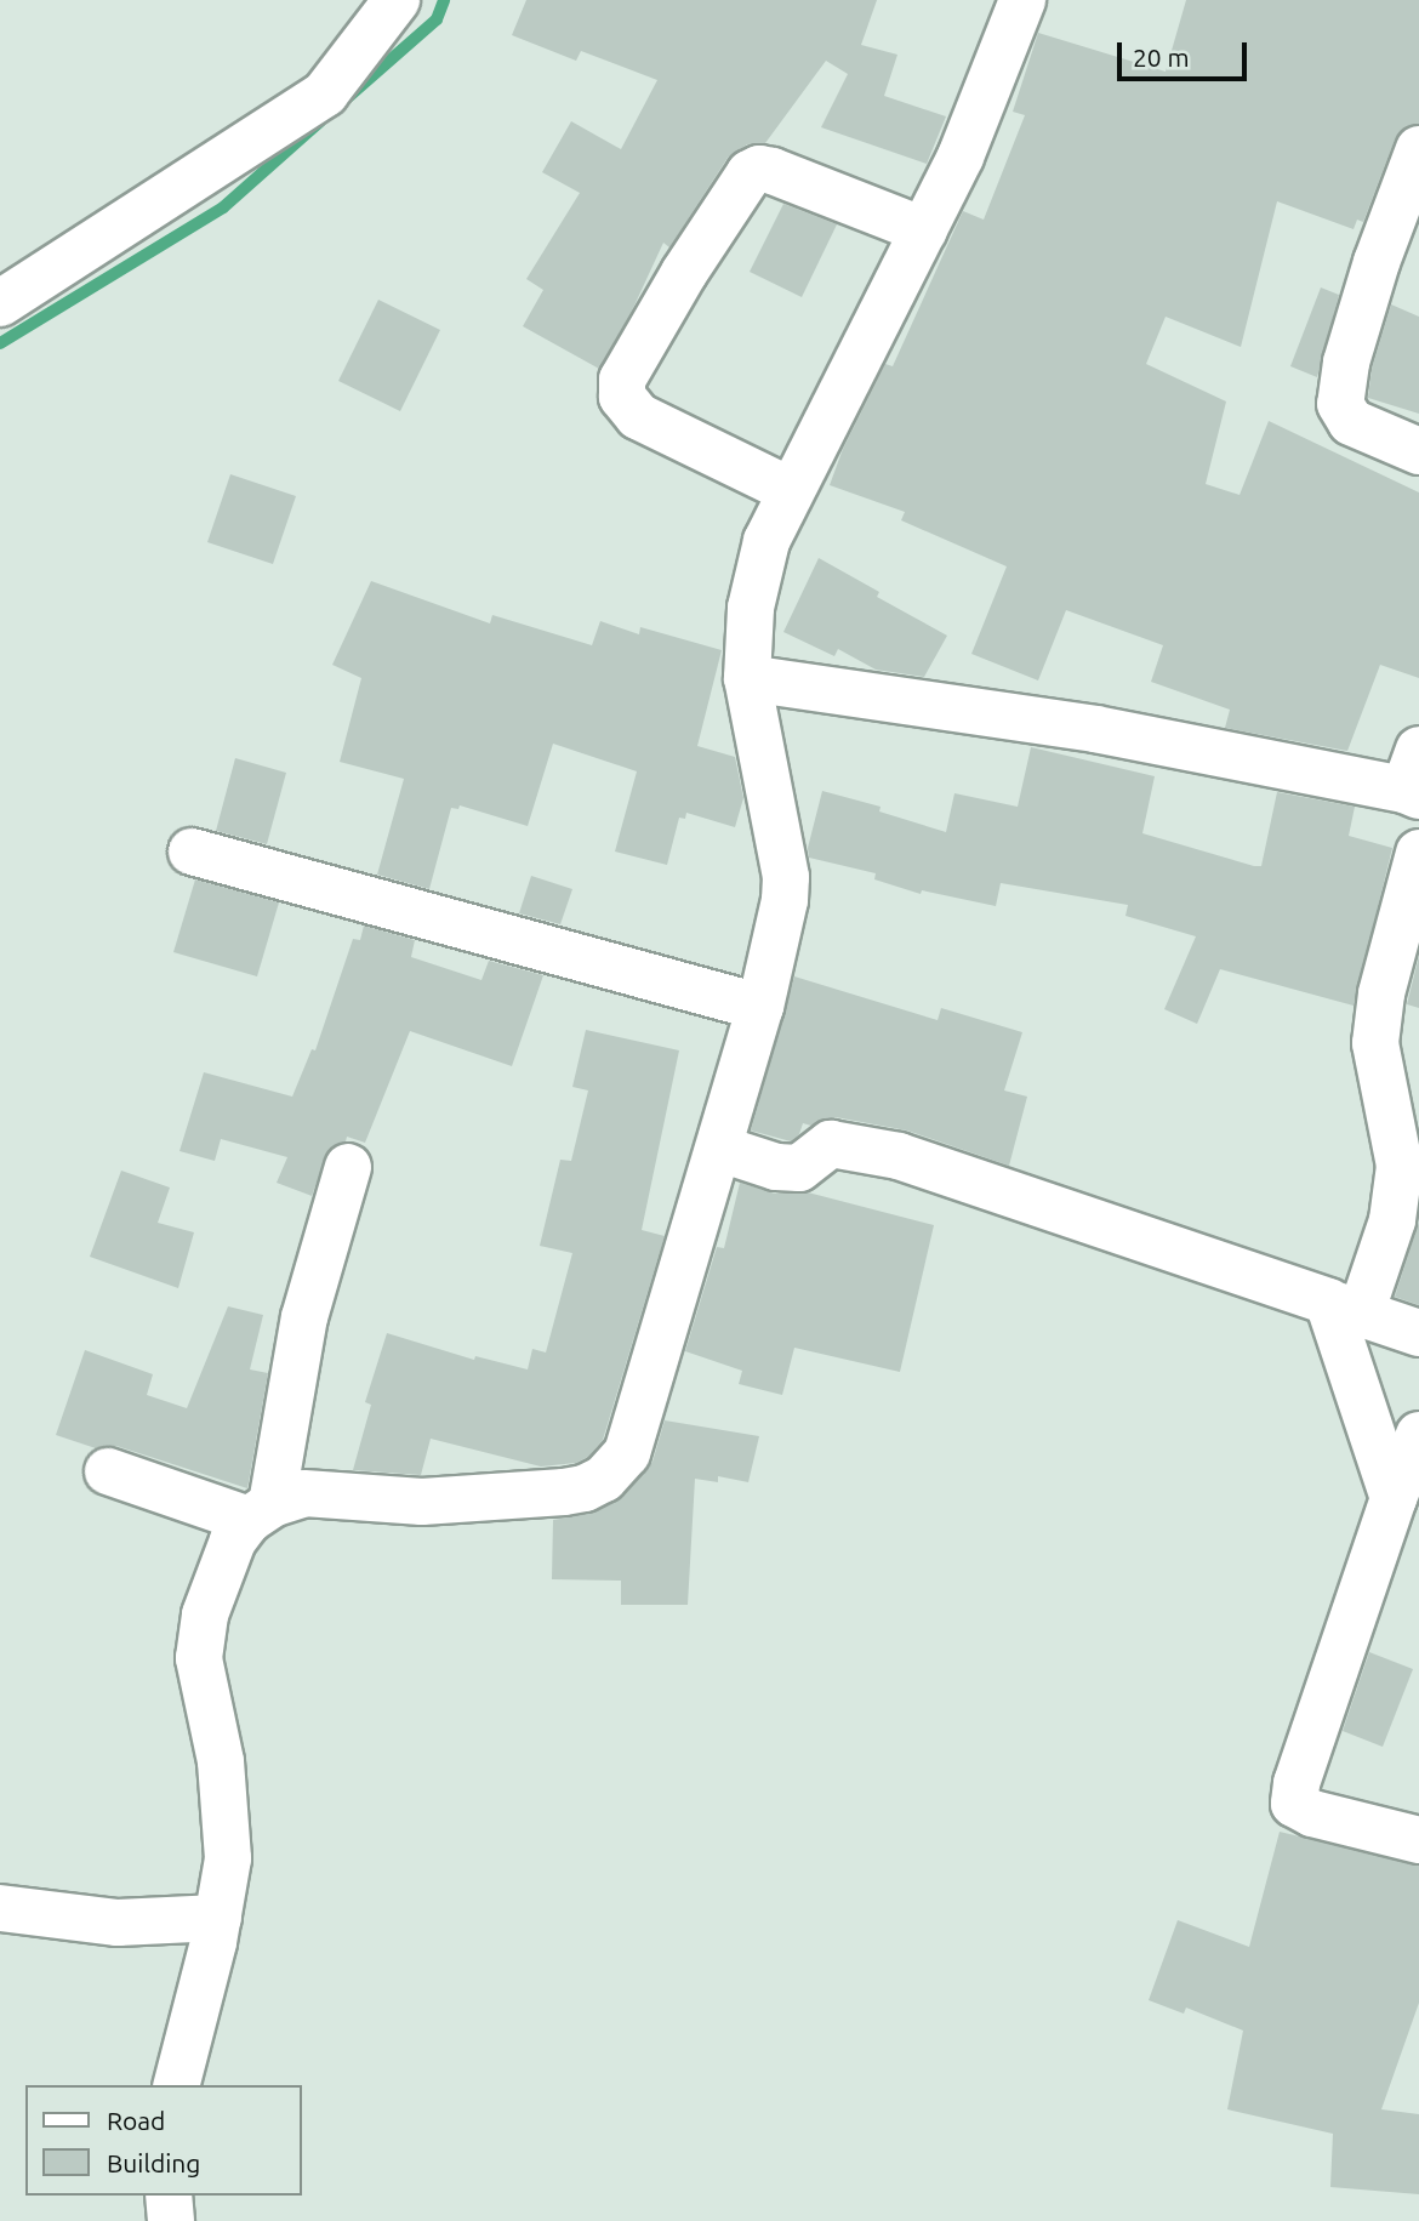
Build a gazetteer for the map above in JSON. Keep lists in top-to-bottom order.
{
  "legend": ["Road", "Building"],
  "scale_bar": "20 m"
}
